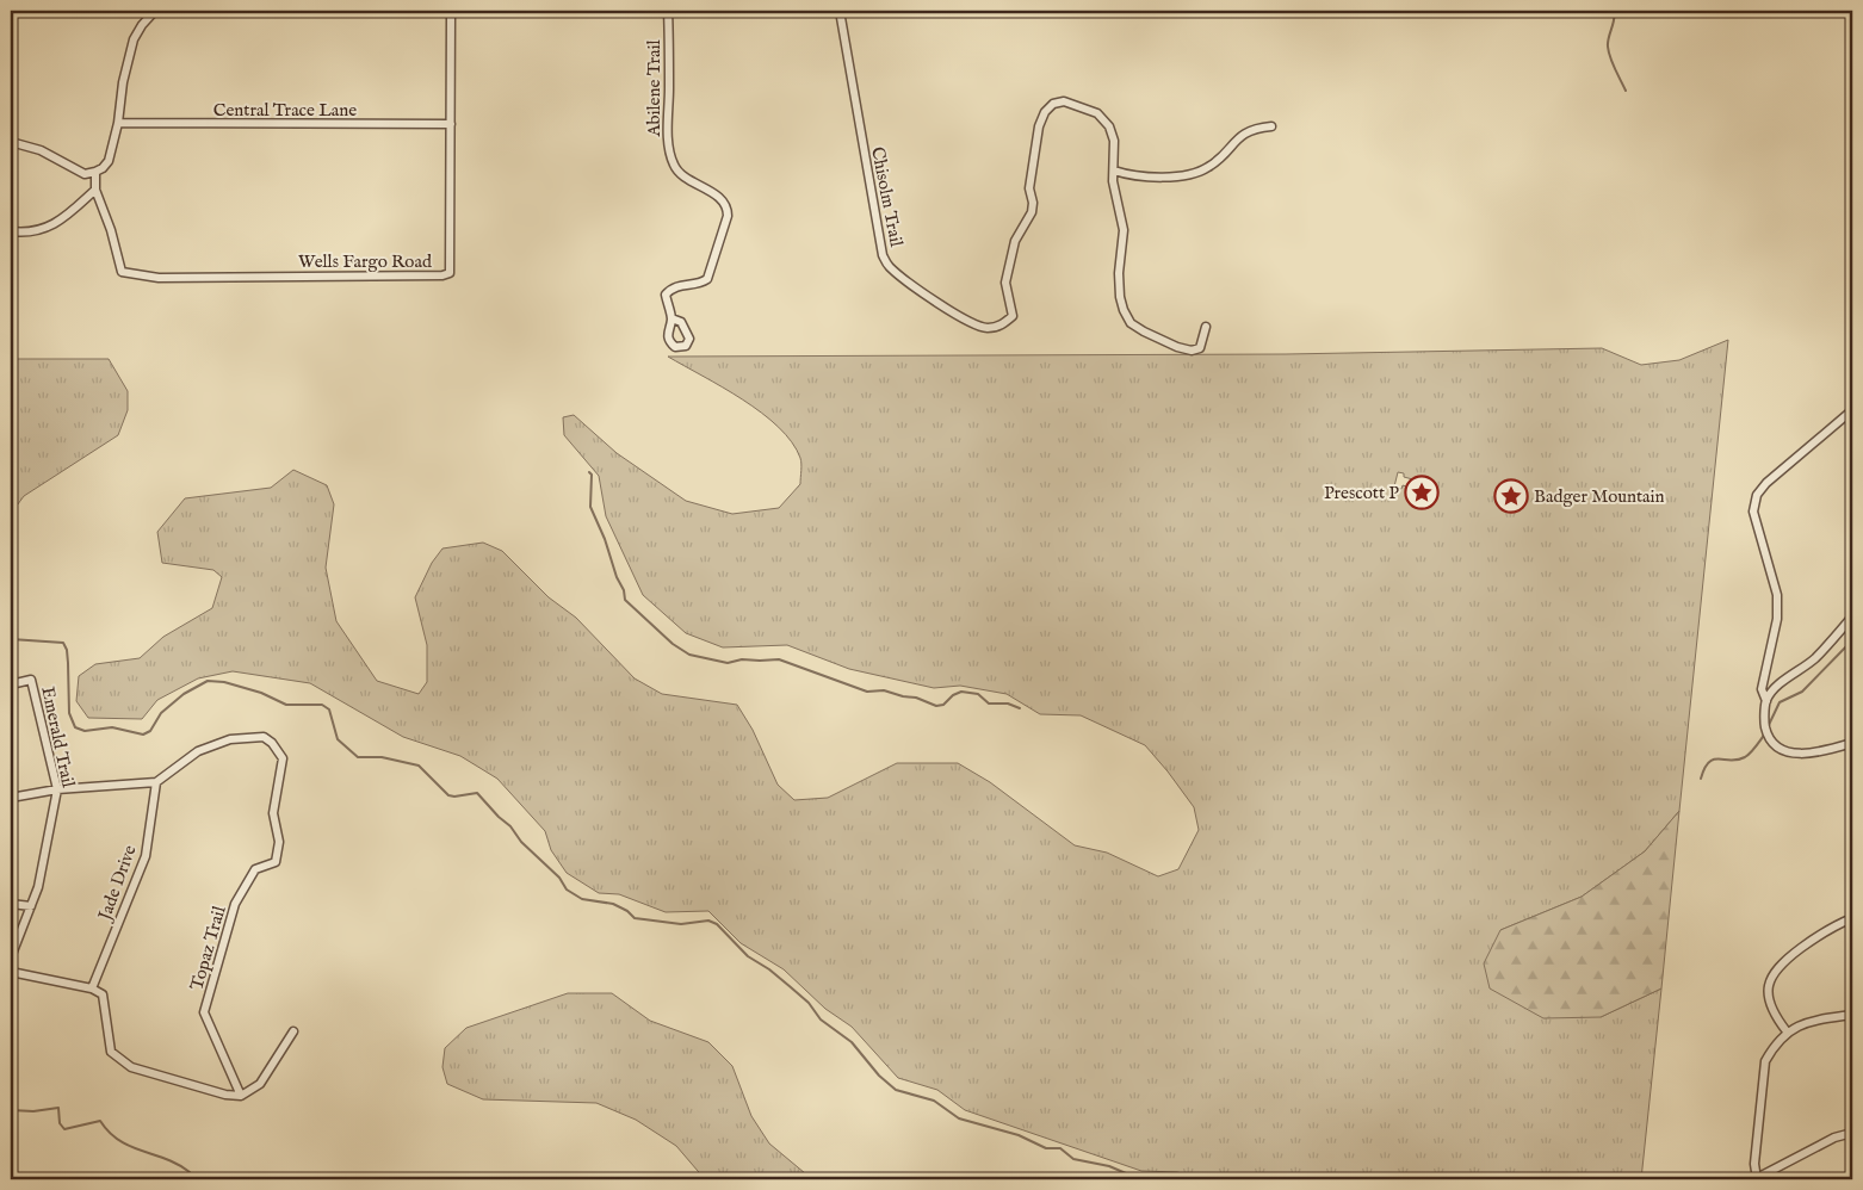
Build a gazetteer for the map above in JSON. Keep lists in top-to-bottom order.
{
  "streets": {
    "street": [
      "Abilene Trail",
      "Central Trace Lane",
      "Chisolm Trail",
      "Wells Fargo Road",
      "Emerald Trail",
      "Jade Drive",
      "Topaz Trail"
    ]
  },
  "crossings": [
    ["Central Trace Lane", "Wells Fargo Road"],
    ["Jade Drive", "Topaz Trail"]
  ],
  "places": {
    "place": ["Prescott P", "Badger Mountain"]
  }
}
